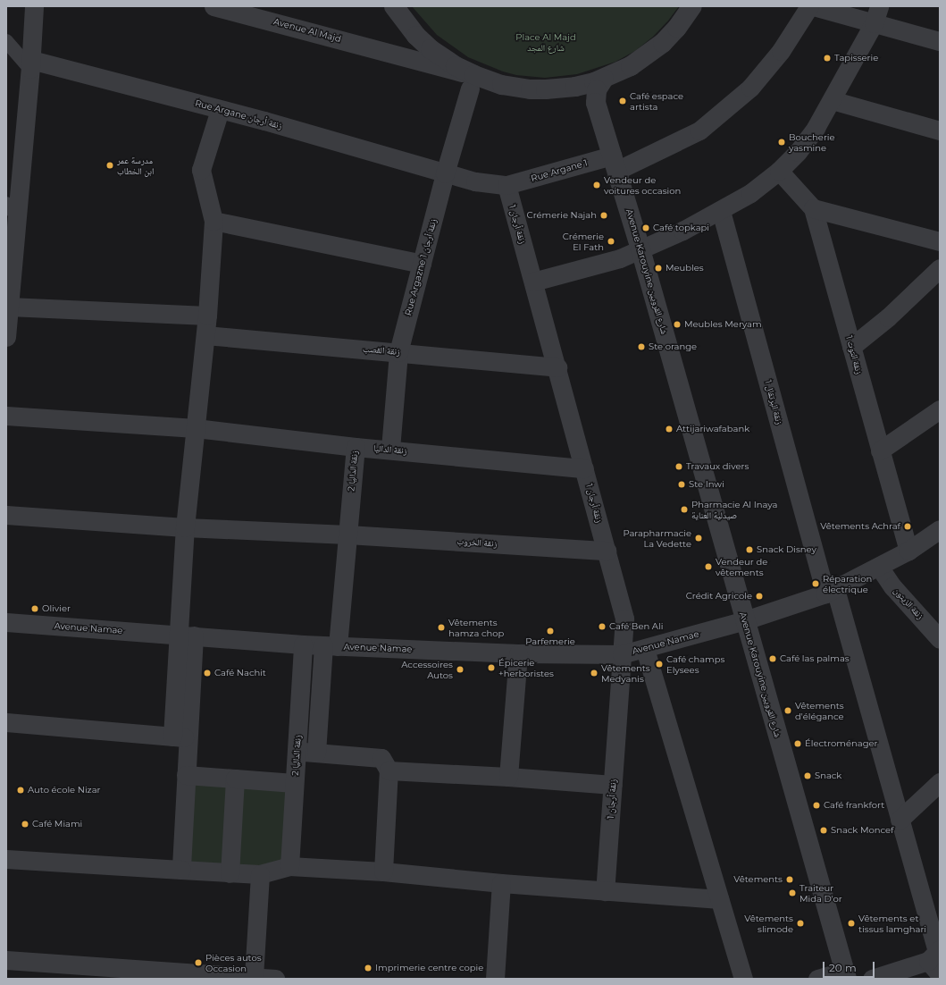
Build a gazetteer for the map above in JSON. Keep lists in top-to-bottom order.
{
  "streets": {
    "street": [
      "Avenue Al Majd",
      "Rue Argane زنقة أرجان",
      "Rue Argane 1",
      "زنقة أرجان 1",
      "Rue Argazne 1 زنقة أرجان",
      "Avenue Karouyine شارع القرويين",
      "زنقة القصب",
      "زنقة التوت 1",
      "زنقة البرتقال 1",
      "زنقة الداليا",
      "زنقة الداليا 2",
      "زنقة الخروب",
      "زنقة الزيتون",
      "Avenue Namae"
    ]
  },
  "crossings": [
    ["Avenue Al Majd", "Rue Argazne 1 زنقة أرجان"],
    ["Rue Argane زنقة أرجان", "Rue Argazne 1 زنقة أرجان"],
    ["Rue Argane 1", "زنقة أرجان 1"],
    ["Rue Argane 1", "Avenue Karouyine شارع القرويين"],
    ["زنقة أرجان 1", "زنقة القصب"],
    ["زنقة أرجان 1", "زنقة الداليا"],
    ["زنقة أرجان 1", "زنقة الخروب"],
    ["زنقة أرجان 1", "Avenue Namae"],
    ["Rue Argazne 1 زنقة أرجان", "زنقة القصب"],
    ["Rue Argazne 1 زنقة أرجان", "زنقة الداليا"],
    ["Avenue Karouyine شارع القرويين", "Avenue Namae"],
    ["زنقة التوت 1", "Avenue Namae"],
    ["زنقة البرتقال 1", "Avenue Namae"],
    ["زنقة الداليا", "زنقة الداليا 2"],
    ["زنقة الداليا 2", "زنقة الخروب"],
    ["زنقة الداليا 2", "Avenue Namae"],
    ["زنقة الزيتون", "Avenue Namae"]
  ],
  "parks": ["Place Al Majd شارع المجد"],
  "places": [
    "Tapisserie",
    "Café espace artista",
    "Boucherie yasmine",
    "مدرسة عمر ابن الخطاب",
    "Vendeur de voitures occasion",
    "Crémerie Najah",
    "Café topkapi",
    "Crémerie El Fath",
    "Meubles",
    "Meubles Meryam",
    "Ste orange",
    "Attijariwafabank",
    "Travaux divers",
    "Ste Inwi",
    "Pharmacie Al Inaya صيدلية العناية",
    "Vêtements Achraf",
    "Parapharmacie La Vedette",
    "Snack Disney",
    "Vendeur de vêtements",
    "Réparation électrique",
    "Crédit Agricole",
    "Olivier",
    "Café Ben Ali",
    "Vêtements hamza chop",
    "Parfemerie",
    "Café las palmas",
    "Café champs Elysees",
    "Épicerie +herboristes",
    "Accessoires Autos",
    "Café Nachit",
    "Vêtements Medyanis",
    "Vêtements d'élégance",
    "Électroménager",
    "Snack",
    "Auto école Nizar",
    "Café frankfort",
    "Café Miami",
    "Snack Moncef",
    "Vêtements",
    "Traiteur Mida D'or",
    "Vêtements slimode",
    "Vêtements et tissus lamghari",
    "Pièces autos Occasion",
    "Imprimerie centre copie"
  ],
  "scale_bar": "20 m"
}
